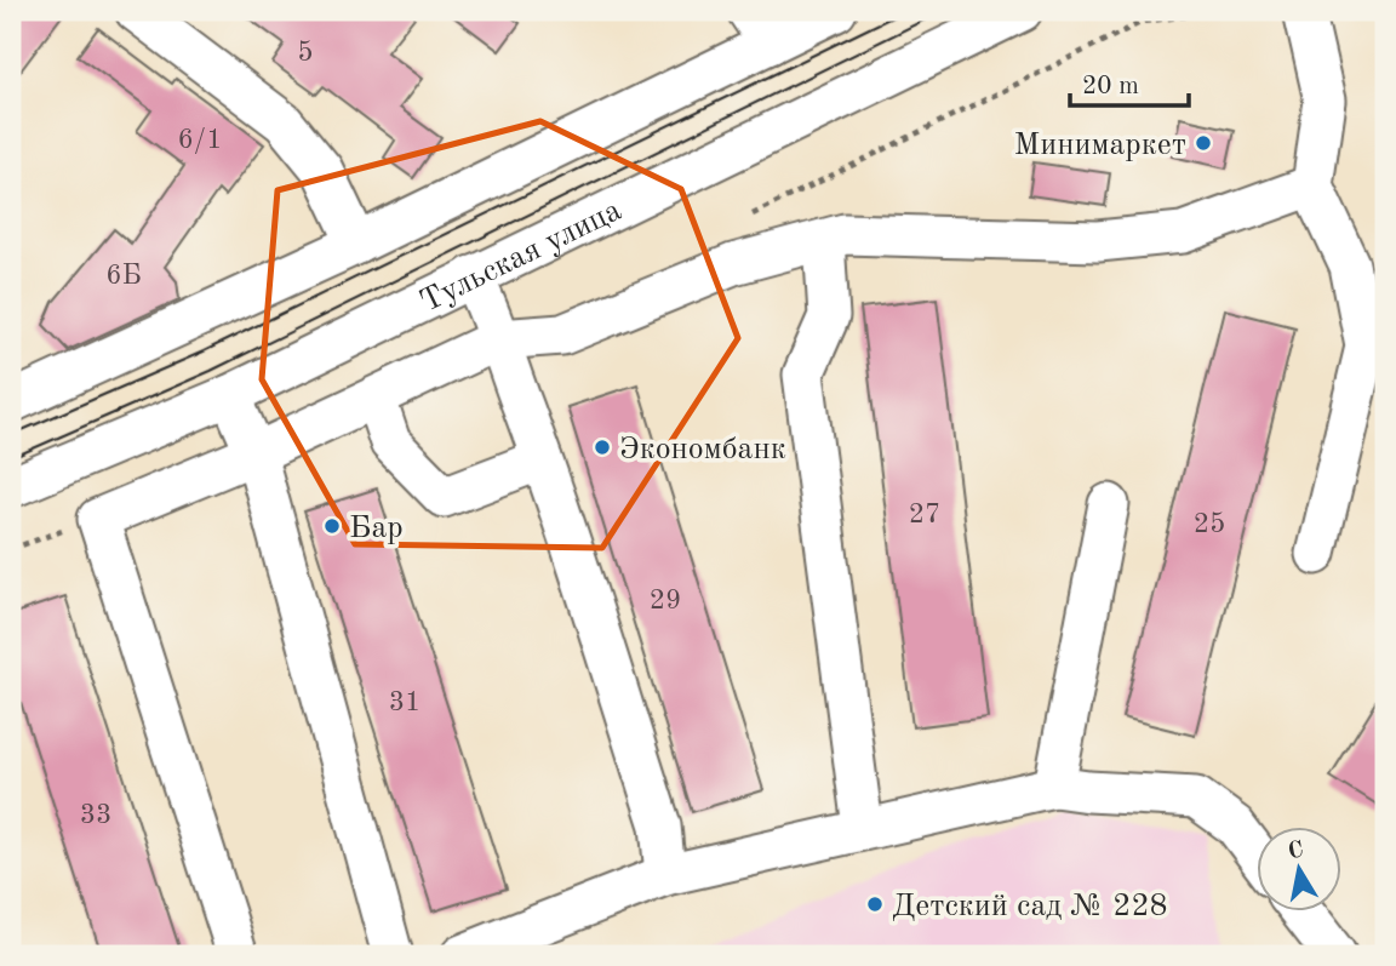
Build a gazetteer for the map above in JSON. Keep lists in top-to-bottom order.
{
  "streets": {
    "street": ["Тульская улица"]
  },
  "places": [
    "Минимаркет",
    "Экономбанк",
    "Бар",
    "Детский сад № 228"
  ],
  "house_numbers": [
    "5",
    "6/1",
    "6Б",
    "27",
    "25",
    "29",
    "31",
    "33"
  ],
  "scale_bar": "20 m",
  "north": "top"
}
